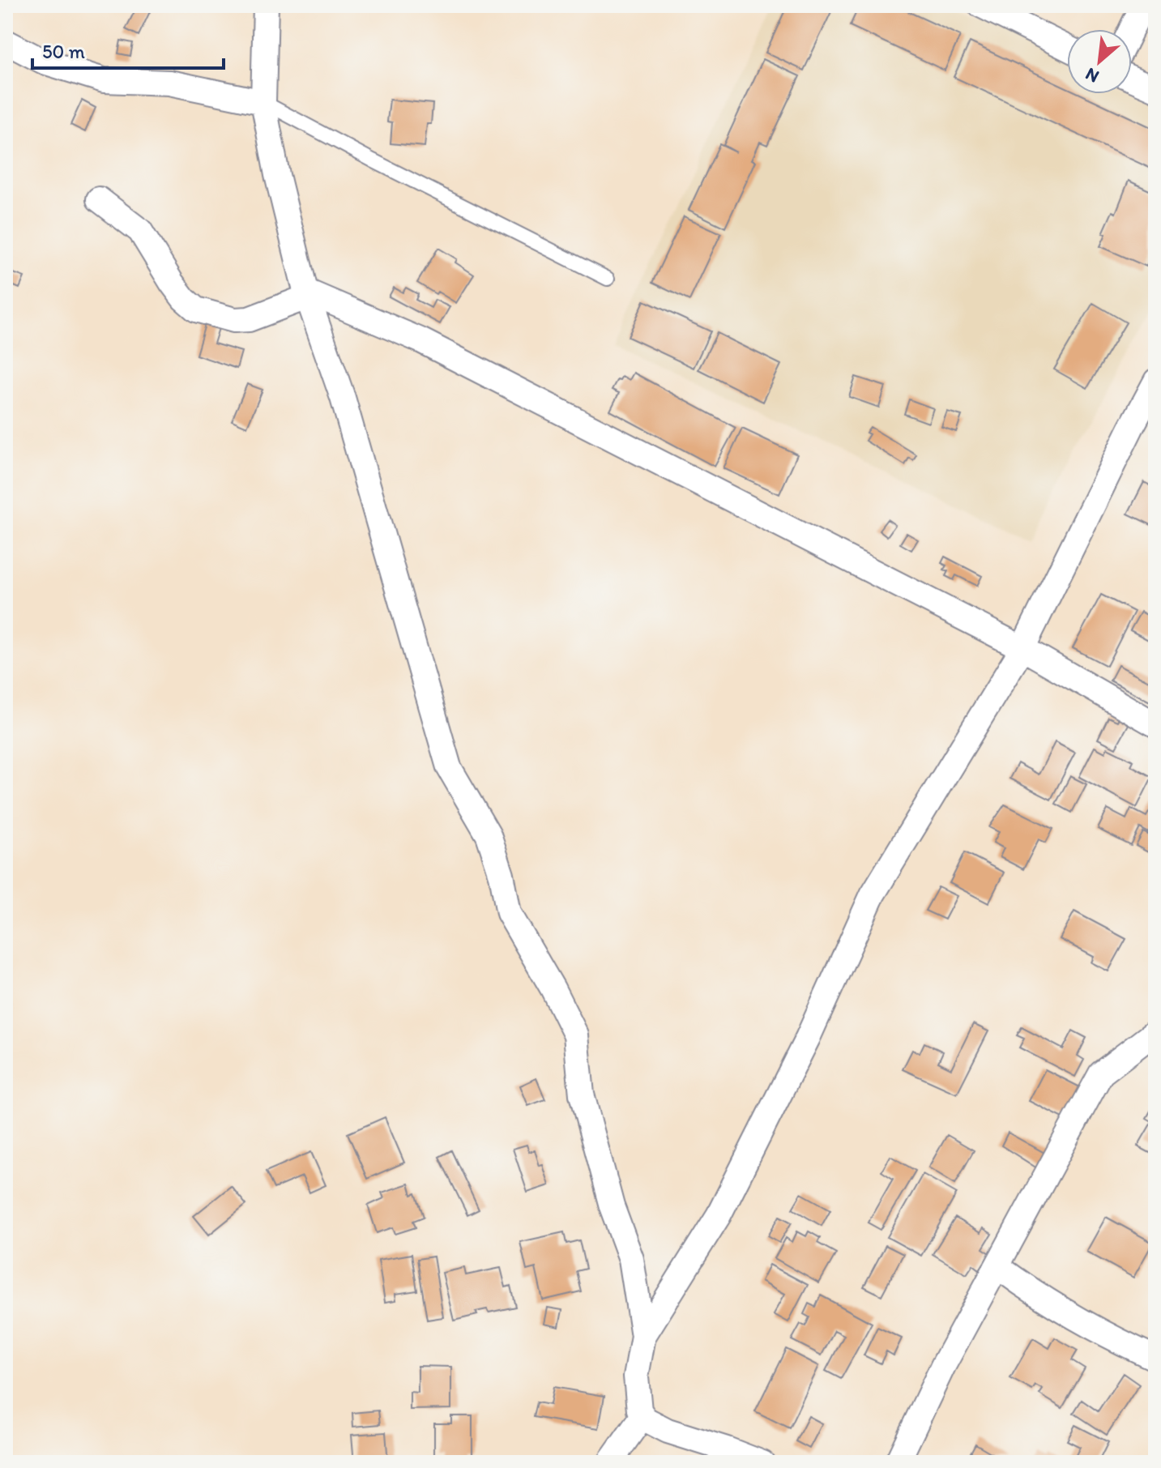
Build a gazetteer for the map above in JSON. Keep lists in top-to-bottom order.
{
  "scale_bar": "50 m",
  "north": "bottom left"
}
